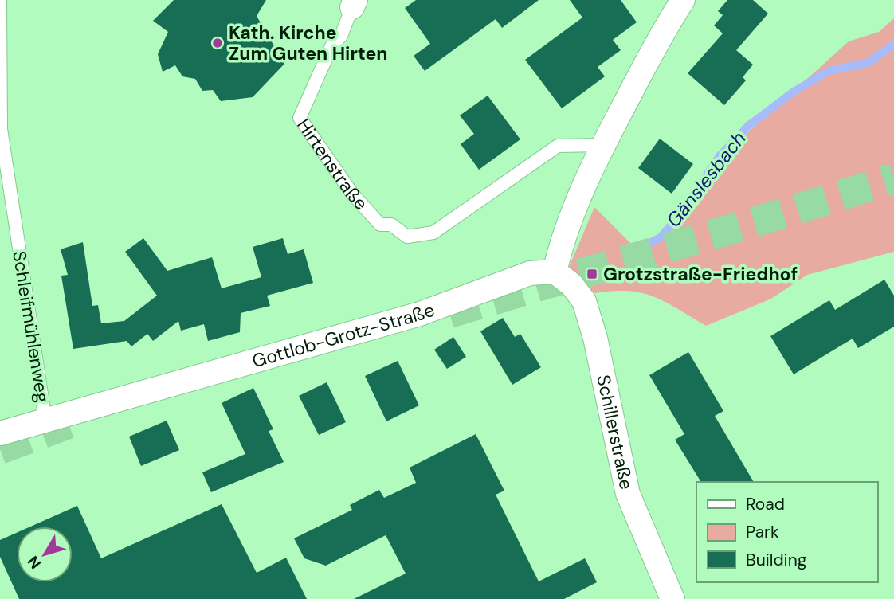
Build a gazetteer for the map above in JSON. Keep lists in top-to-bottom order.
{
  "streets": {
    "street": ["Gottlob-Grotz-Straße", "Schillerstraße"],
    "lane": ["Hirtenstraße", "Schleifmühlenweg"]
  },
  "crossings": [
    ["Schleifmühlenweg", "Gottlob-Grotz-Straße"],
    ["Gottlob-Grotz-Straße", "Schillerstraße"]
  ],
  "water": ["Gänslesbach"],
  "places": {
    "other": ["Kath. Kirche Zum Guten Hirten"],
    "transit": ["Grotzstraße-Friedhof"]
  },
  "legend": ["Road", "Park", "Building"],
  "north": "bottom left"
}
